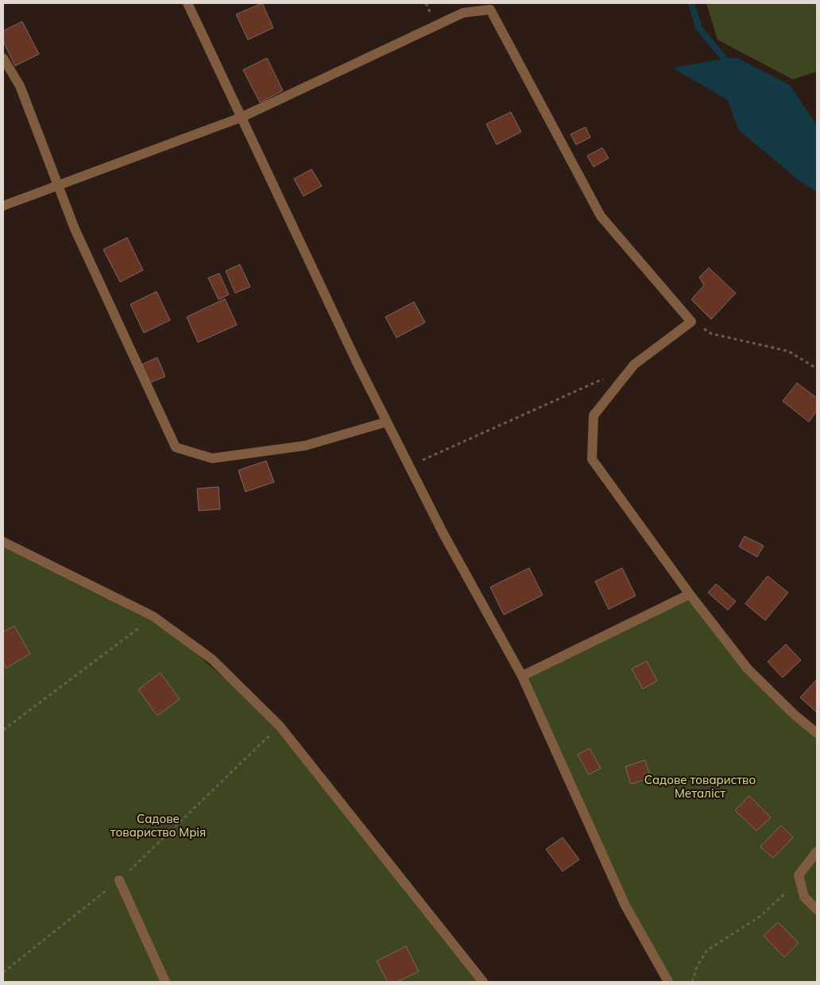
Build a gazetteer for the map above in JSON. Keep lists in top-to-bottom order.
{
  "parks": ["Садове товариство Металіст", "Садове товариство Мрія"]
}
